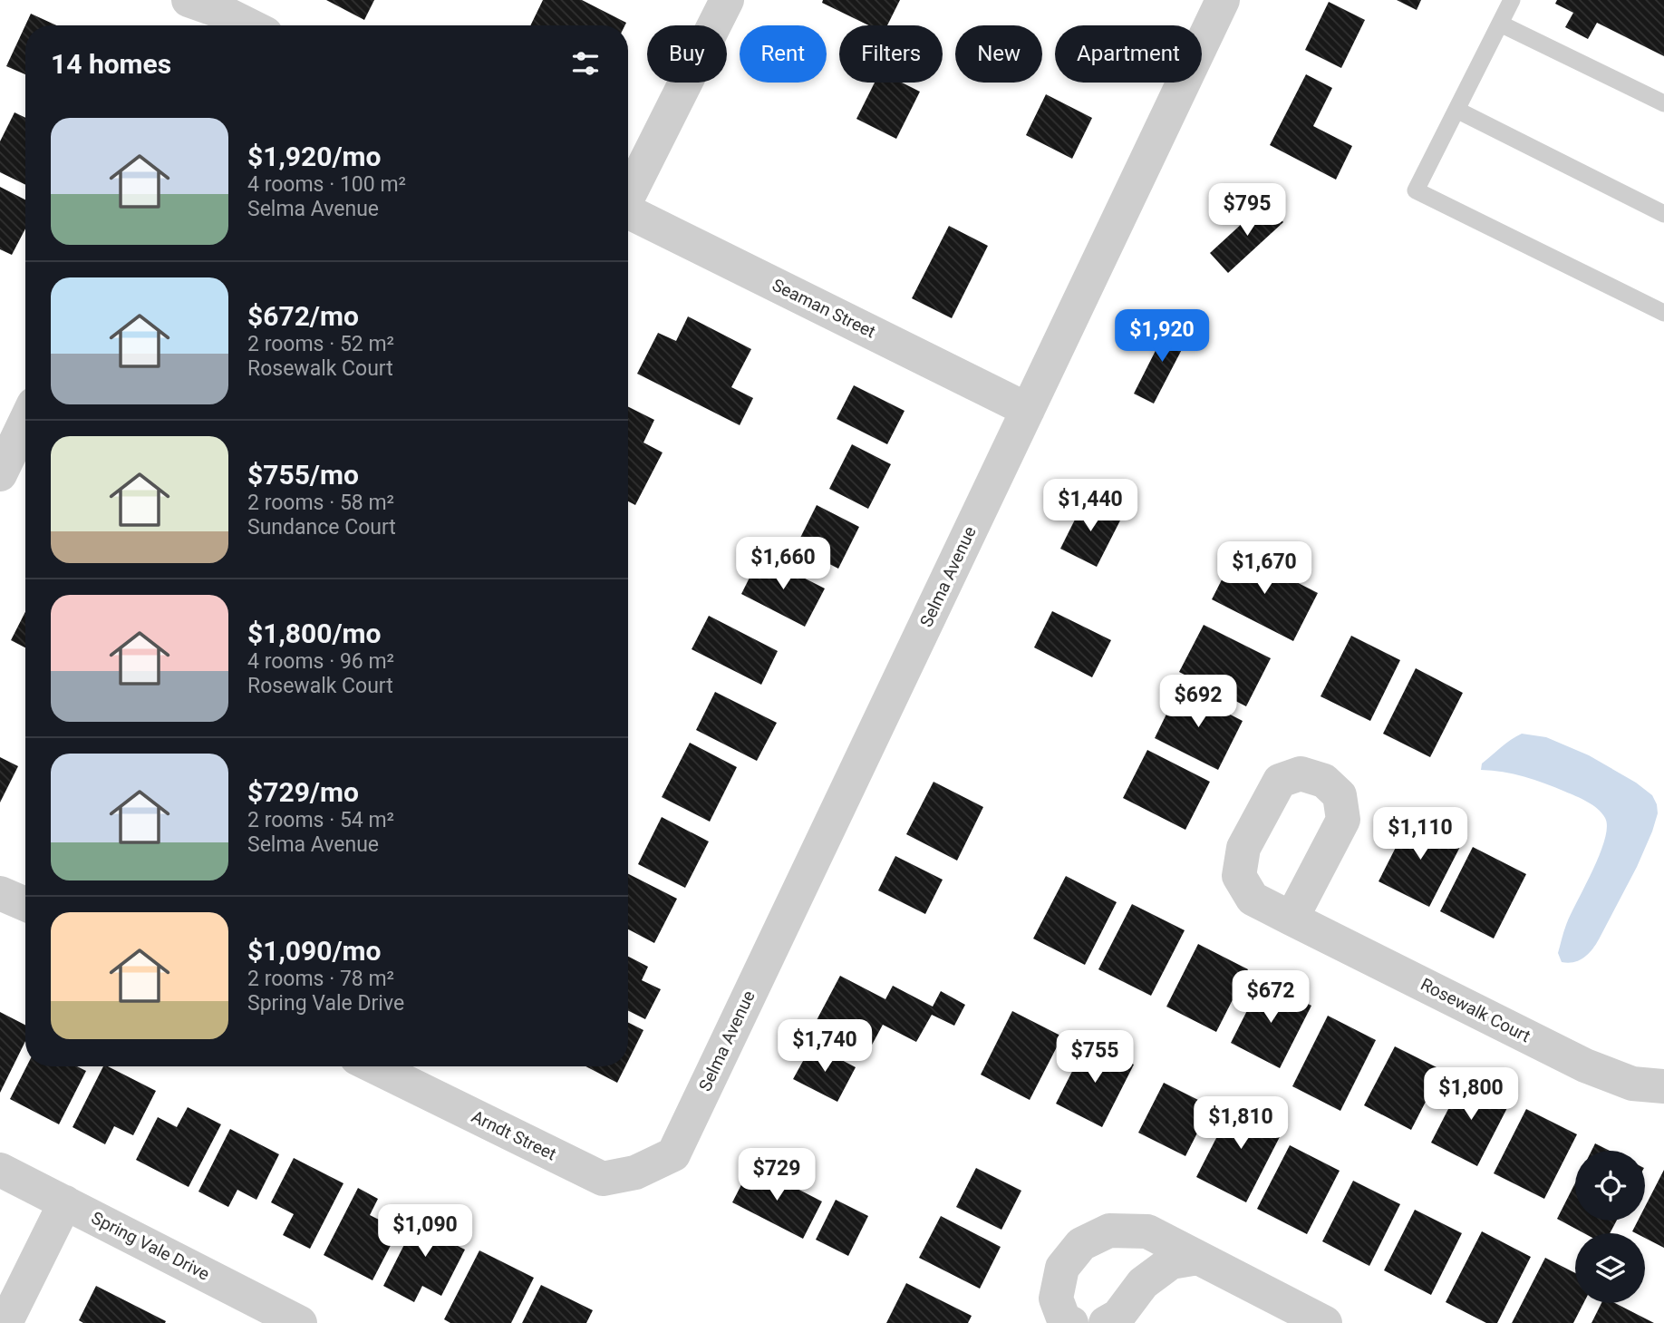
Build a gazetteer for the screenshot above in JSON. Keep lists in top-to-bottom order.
{
  "streets": {
    "street": [
      "Seaman Street",
      "Selma Avenue",
      "Rosewalk Court",
      "Arndt Street",
      "Spring Vale Drive"
    ]
  },
  "crossings": [
    ["Seaman Street", "Selma Avenue"],
    ["Selma Avenue", "Arndt Street"]
  ],
  "page": {
    "chip": [
      "Buy",
      "Rent",
      "Filters",
      "New",
      "Apartment"
    ],
    "heading": "14 homes",
    "list": [
      {
        "name": "$1,920/mo",
        "note": "4 rooms · 100 m² · Selma Avenue"
      },
      {
        "name": "$672/mo",
        "note": "2 rooms · 52 m² · Rosewalk Court"
      },
      {
        "name": "$755/mo",
        "note": "2 rooms · 58 m² · Sundance Court"
      },
      {
        "name": "$1,800/mo",
        "note": "4 rooms · 96 m² · Rosewalk Court"
      },
      {
        "name": "$729/mo",
        "note": "2 rooms · 54 m² · Selma Avenue"
      },
      {
        "name": "$1,090/mo",
        "note": "2 rooms · 78 m² · Spring Vale Drive"
      }
    ],
    "price": [
      "$795",
      "$1,920",
      "$1,440",
      "$1,660",
      "$1,670",
      "$692",
      "$1,110",
      "$672",
      "$1,740",
      "$755",
      "$1,800",
      "$1,810",
      "$729",
      "$1,090"
    ]
  }
}
